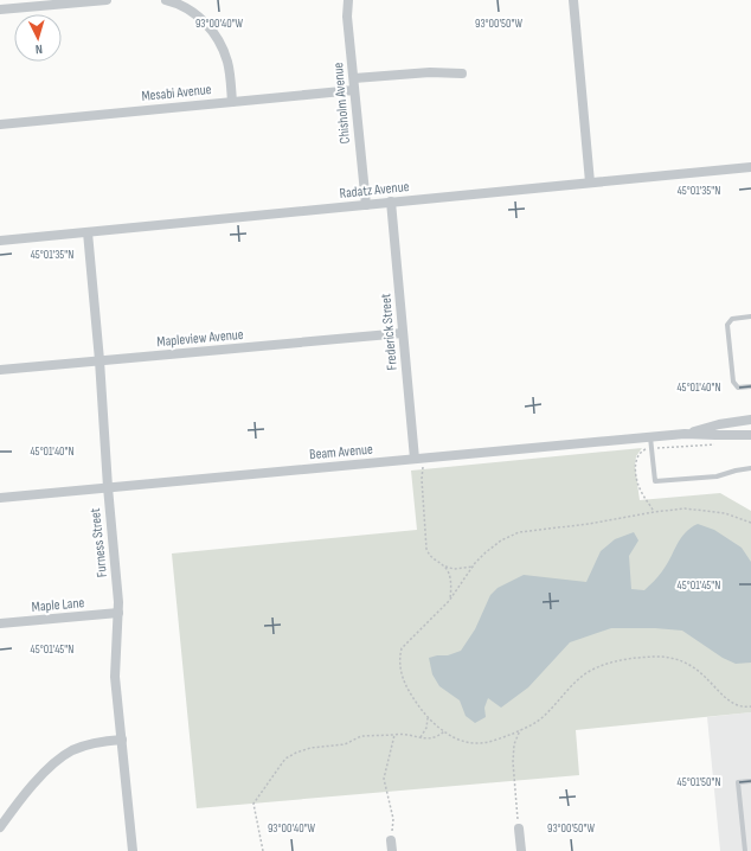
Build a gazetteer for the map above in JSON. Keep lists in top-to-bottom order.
{
  "streets": {
    "street": [
      "Mesabi Avenue",
      "Chisholm Avenue",
      "Radatz Avenue",
      "Frederick Street",
      "Mapleview Avenue",
      "Beam Avenue",
      "Furness Street",
      "Maple Lane"
    ]
  },
  "crossings": [
    ["Mesabi Avenue", "Chisholm Avenue"],
    ["Chisholm Avenue", "Radatz Avenue"],
    ["Radatz Avenue", "Frederick Street"],
    ["Radatz Avenue", "Furness Street"],
    ["Frederick Street", "Mapleview Avenue"],
    ["Frederick Street", "Beam Avenue"],
    ["Mapleview Avenue", "Furness Street"],
    ["Beam Avenue", "Furness Street"],
    ["Furness Street", "Maple Lane"]
  ],
  "north": "bottom",
  "coordinates": [
    "93°00'40\"W",
    "93°00'50\"W",
    "45°01'35\"N",
    "45°01'40\"N",
    "45°01'45\"N",
    "45°01'50\"N"
  ]
}
